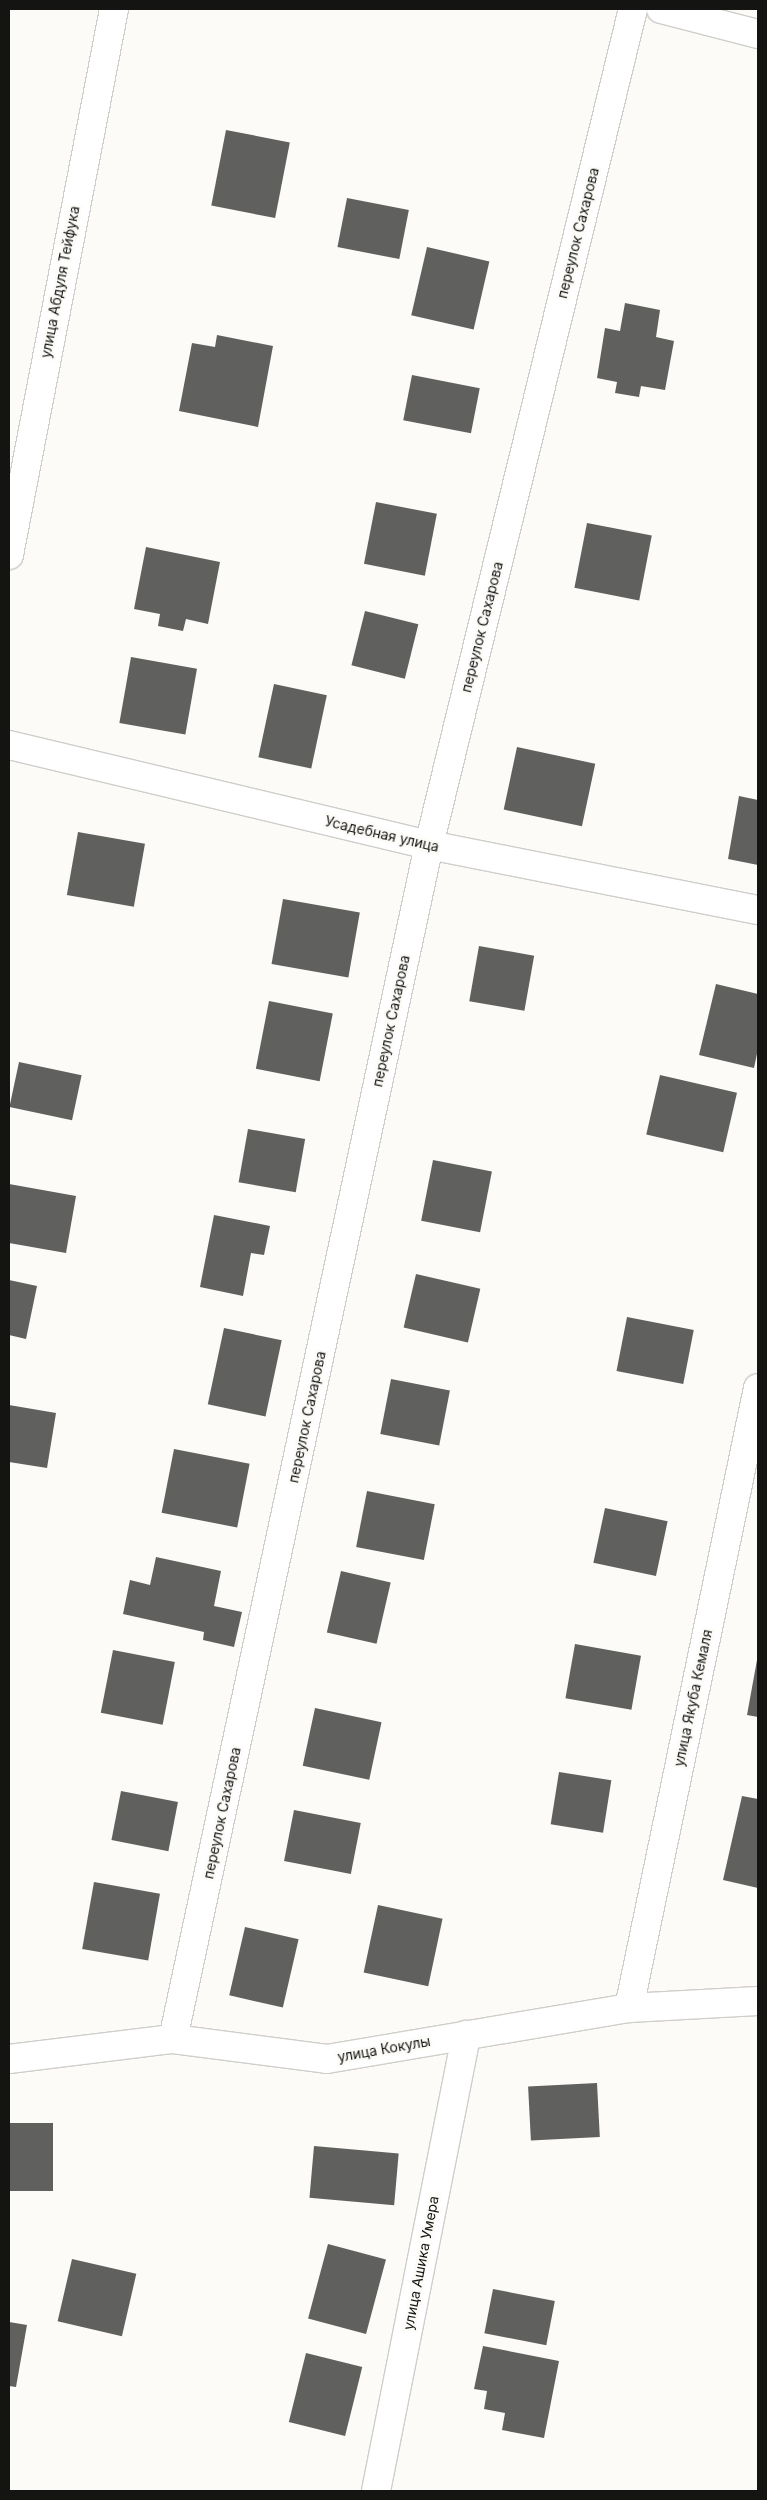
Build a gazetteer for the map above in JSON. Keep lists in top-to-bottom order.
{
  "streets": {
    "street": [
      "переулок Сахарова",
      "улица Абдуля Тейфука",
      "Усадебная улица",
      "улица Якуба Кемаля",
      "улица Кокулы",
      "улица Ашика Умера"
    ]
  },
  "crossings": [
    ["переулок Сахарова", "Усадебная улица"],
    ["переулок Сахарова", "улица Кокулы"],
    ["улица Якуба Кемаля", "улица Кокулы"],
    ["улица Кокулы", "улица Ашика Умера"]
  ]
}
